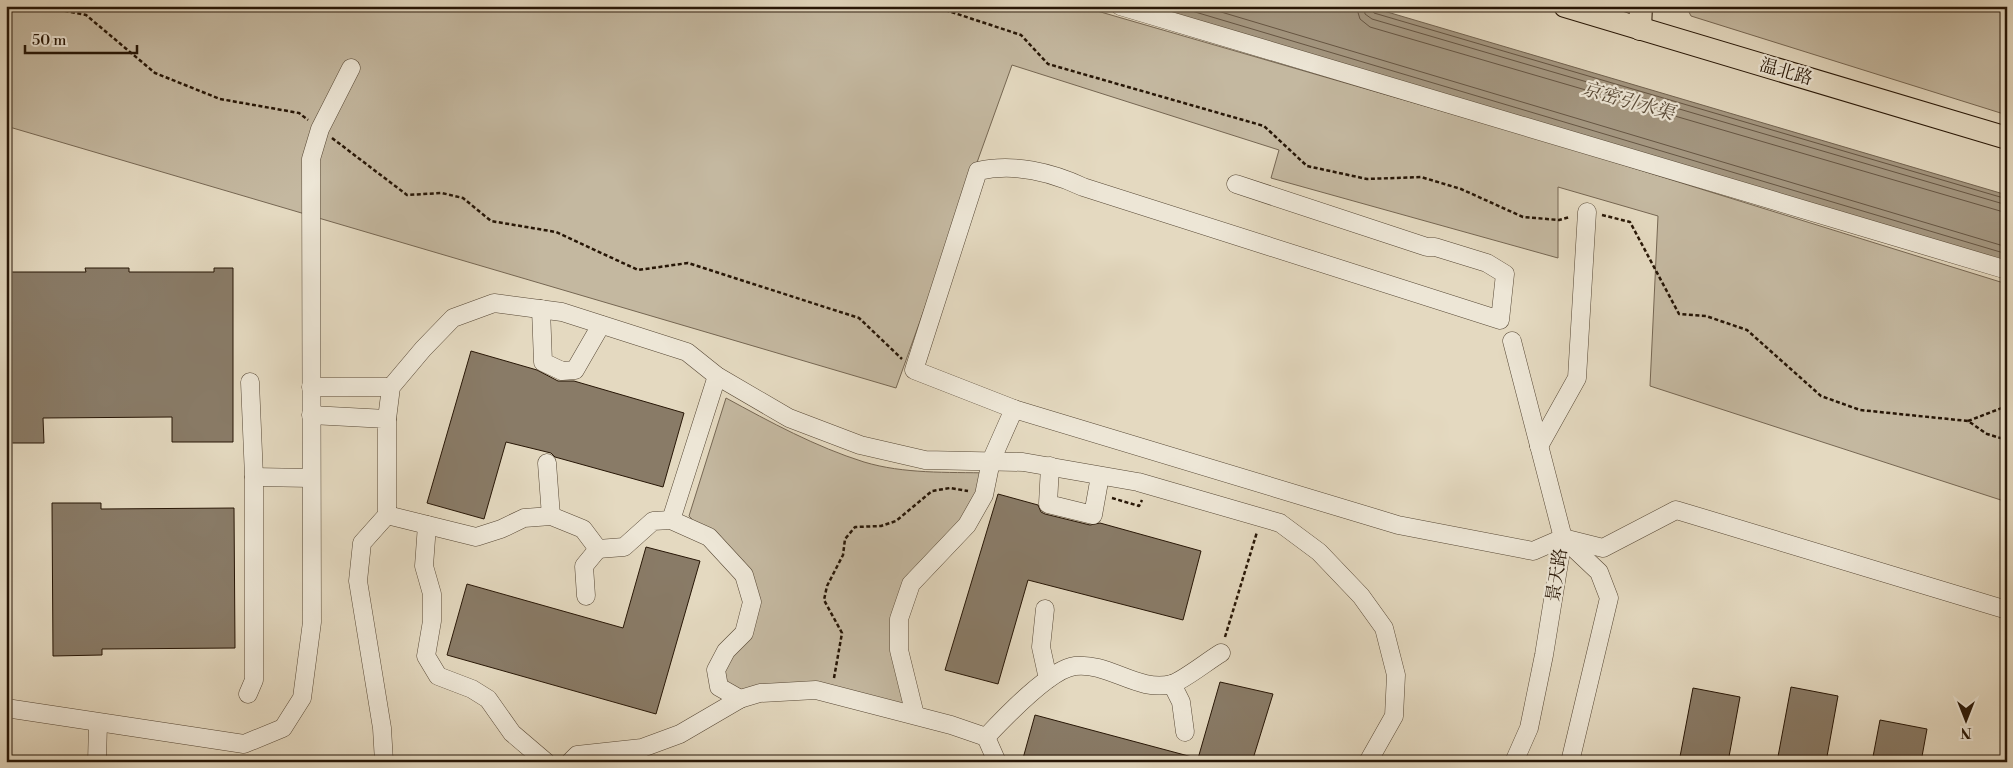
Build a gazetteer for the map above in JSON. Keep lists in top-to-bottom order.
{
  "streets": {
    "main road": ["温北路"],
    "street": ["景天路"]
  },
  "water": ["京密引水渠"],
  "scale_bar": "50 m",
  "north": "bottom"
}
